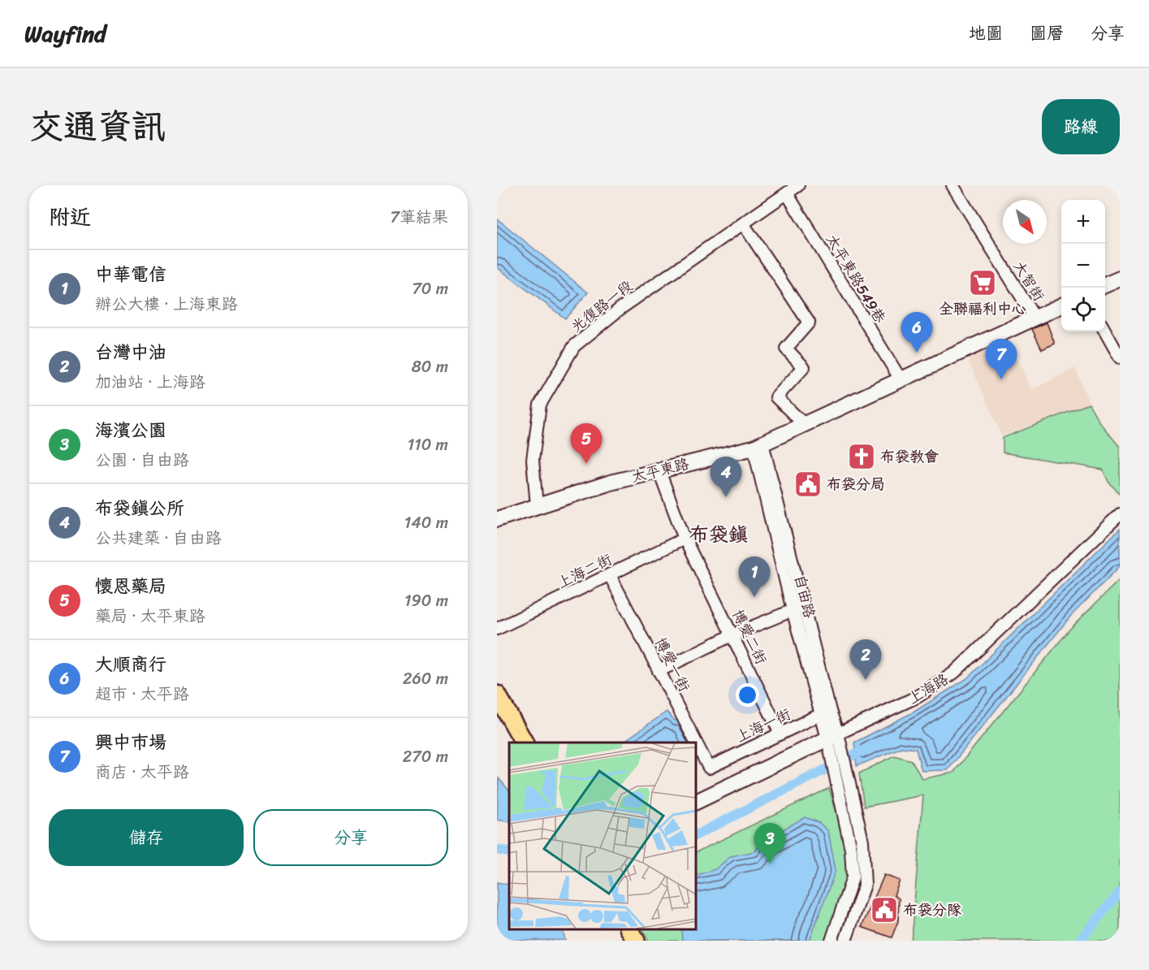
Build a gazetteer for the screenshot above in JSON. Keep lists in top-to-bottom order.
{
  "streets": {
    "main road": ["太平東路", "上海路"],
    "street": [
      "太平東路549巷",
      "大智街",
      "光復路一段",
      "上海二街",
      "自由路",
      "博愛二街",
      "博愛一街",
      "上海一街"
    ]
  },
  "crossings": [
    ["太平東路549巷", "光復路一段"],
    ["太平東路549巷", "太平東路"],
    ["大智街", "太平東路"],
    ["光復路一段", "太平東路"],
    ["太平東路", "自由路"],
    ["太平東路", "博愛二街"],
    ["上海二街", "博愛二街"],
    ["上海二街", "博愛一街"],
    ["自由路", "上海路"],
    ["自由路", "上海一街"],
    ["博愛二街", "上海一街"],
    ["博愛一街", "上海一街"]
  ],
  "districts": ["布袋鎮"],
  "places": {
    "supermarket": ["全聯福利中心"],
    "church": ["布袋教會"],
    "public building": ["布袋分局", "布袋分隊"]
  },
  "north": "bottom right",
  "page": {
    "header": "Wayfind",
    "nav": ["地圖", "圖層", "分享"],
    "title": "交通資訊",
    "buttons": [
      "路線",
      ["儲存", "分享"]
    ],
    "heading": ["附近", "7筆結果"],
    "map_buttons": ["+", "−"],
    "list": [
      {
        "mark": "1",
        "name": "中華電信",
        "note": "辦公大樓 · 上海東路",
        "value": "70 m"
      },
      {
        "mark": "2",
        "name": "台灣中油",
        "note": "加油站 · 上海路",
        "value": "80 m"
      },
      {
        "mark": "3",
        "name": "海濱公園",
        "note": "公園 · 自由路",
        "value": "110 m"
      },
      {
        "mark": "4",
        "name": "布袋鎮公所",
        "note": "公共建築 · 自由路",
        "value": "140 m"
      },
      {
        "mark": "5",
        "name": "懷恩藥局",
        "note": "藥局 · 太平東路",
        "value": "190 m"
      },
      {
        "mark": "6",
        "name": "大順商行",
        "note": "超市 · 太平路",
        "value": "260 m"
      },
      {
        "mark": "7",
        "name": "興中市場",
        "note": "商店 · 太平路",
        "value": "270 m"
      }
    ],
    "pins": [
      "6",
      "7",
      "5",
      "4",
      "1",
      "2",
      "3"
    ]
  }
}
